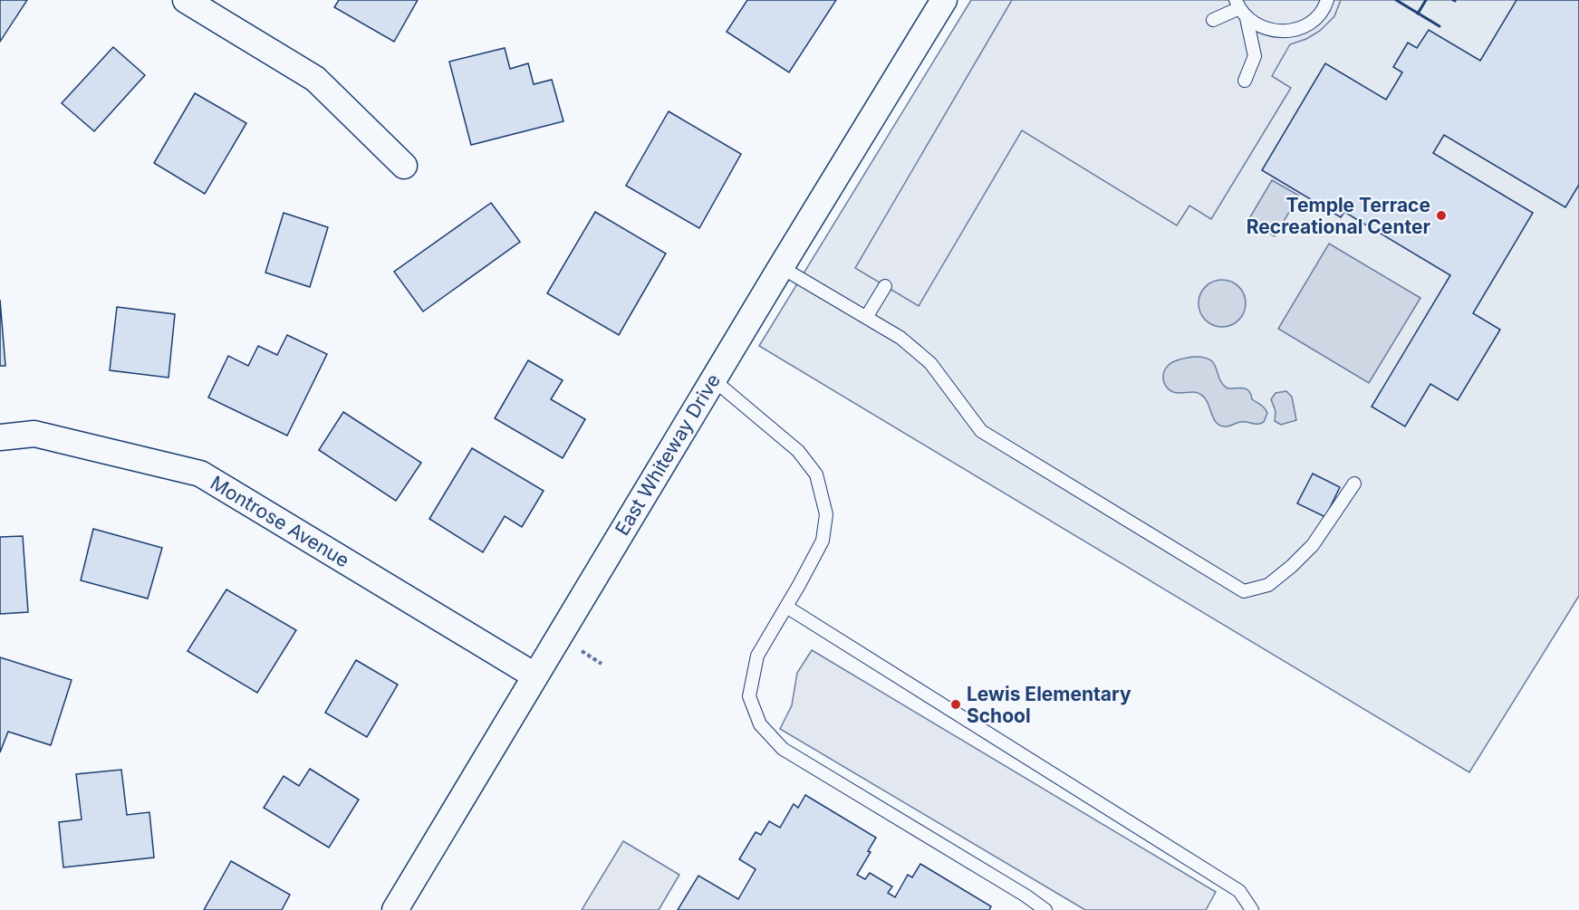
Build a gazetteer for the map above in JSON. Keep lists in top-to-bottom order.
{
  "streets": {
    "street": ["East Whiteway Drive", "Montrose Avenue"]
  },
  "crossings": [
    ["East Whiteway Drive", "Montrose Avenue"]
  ],
  "places": ["Temple Terrace Recreational Center", "Lewis Elementary School"]
}
